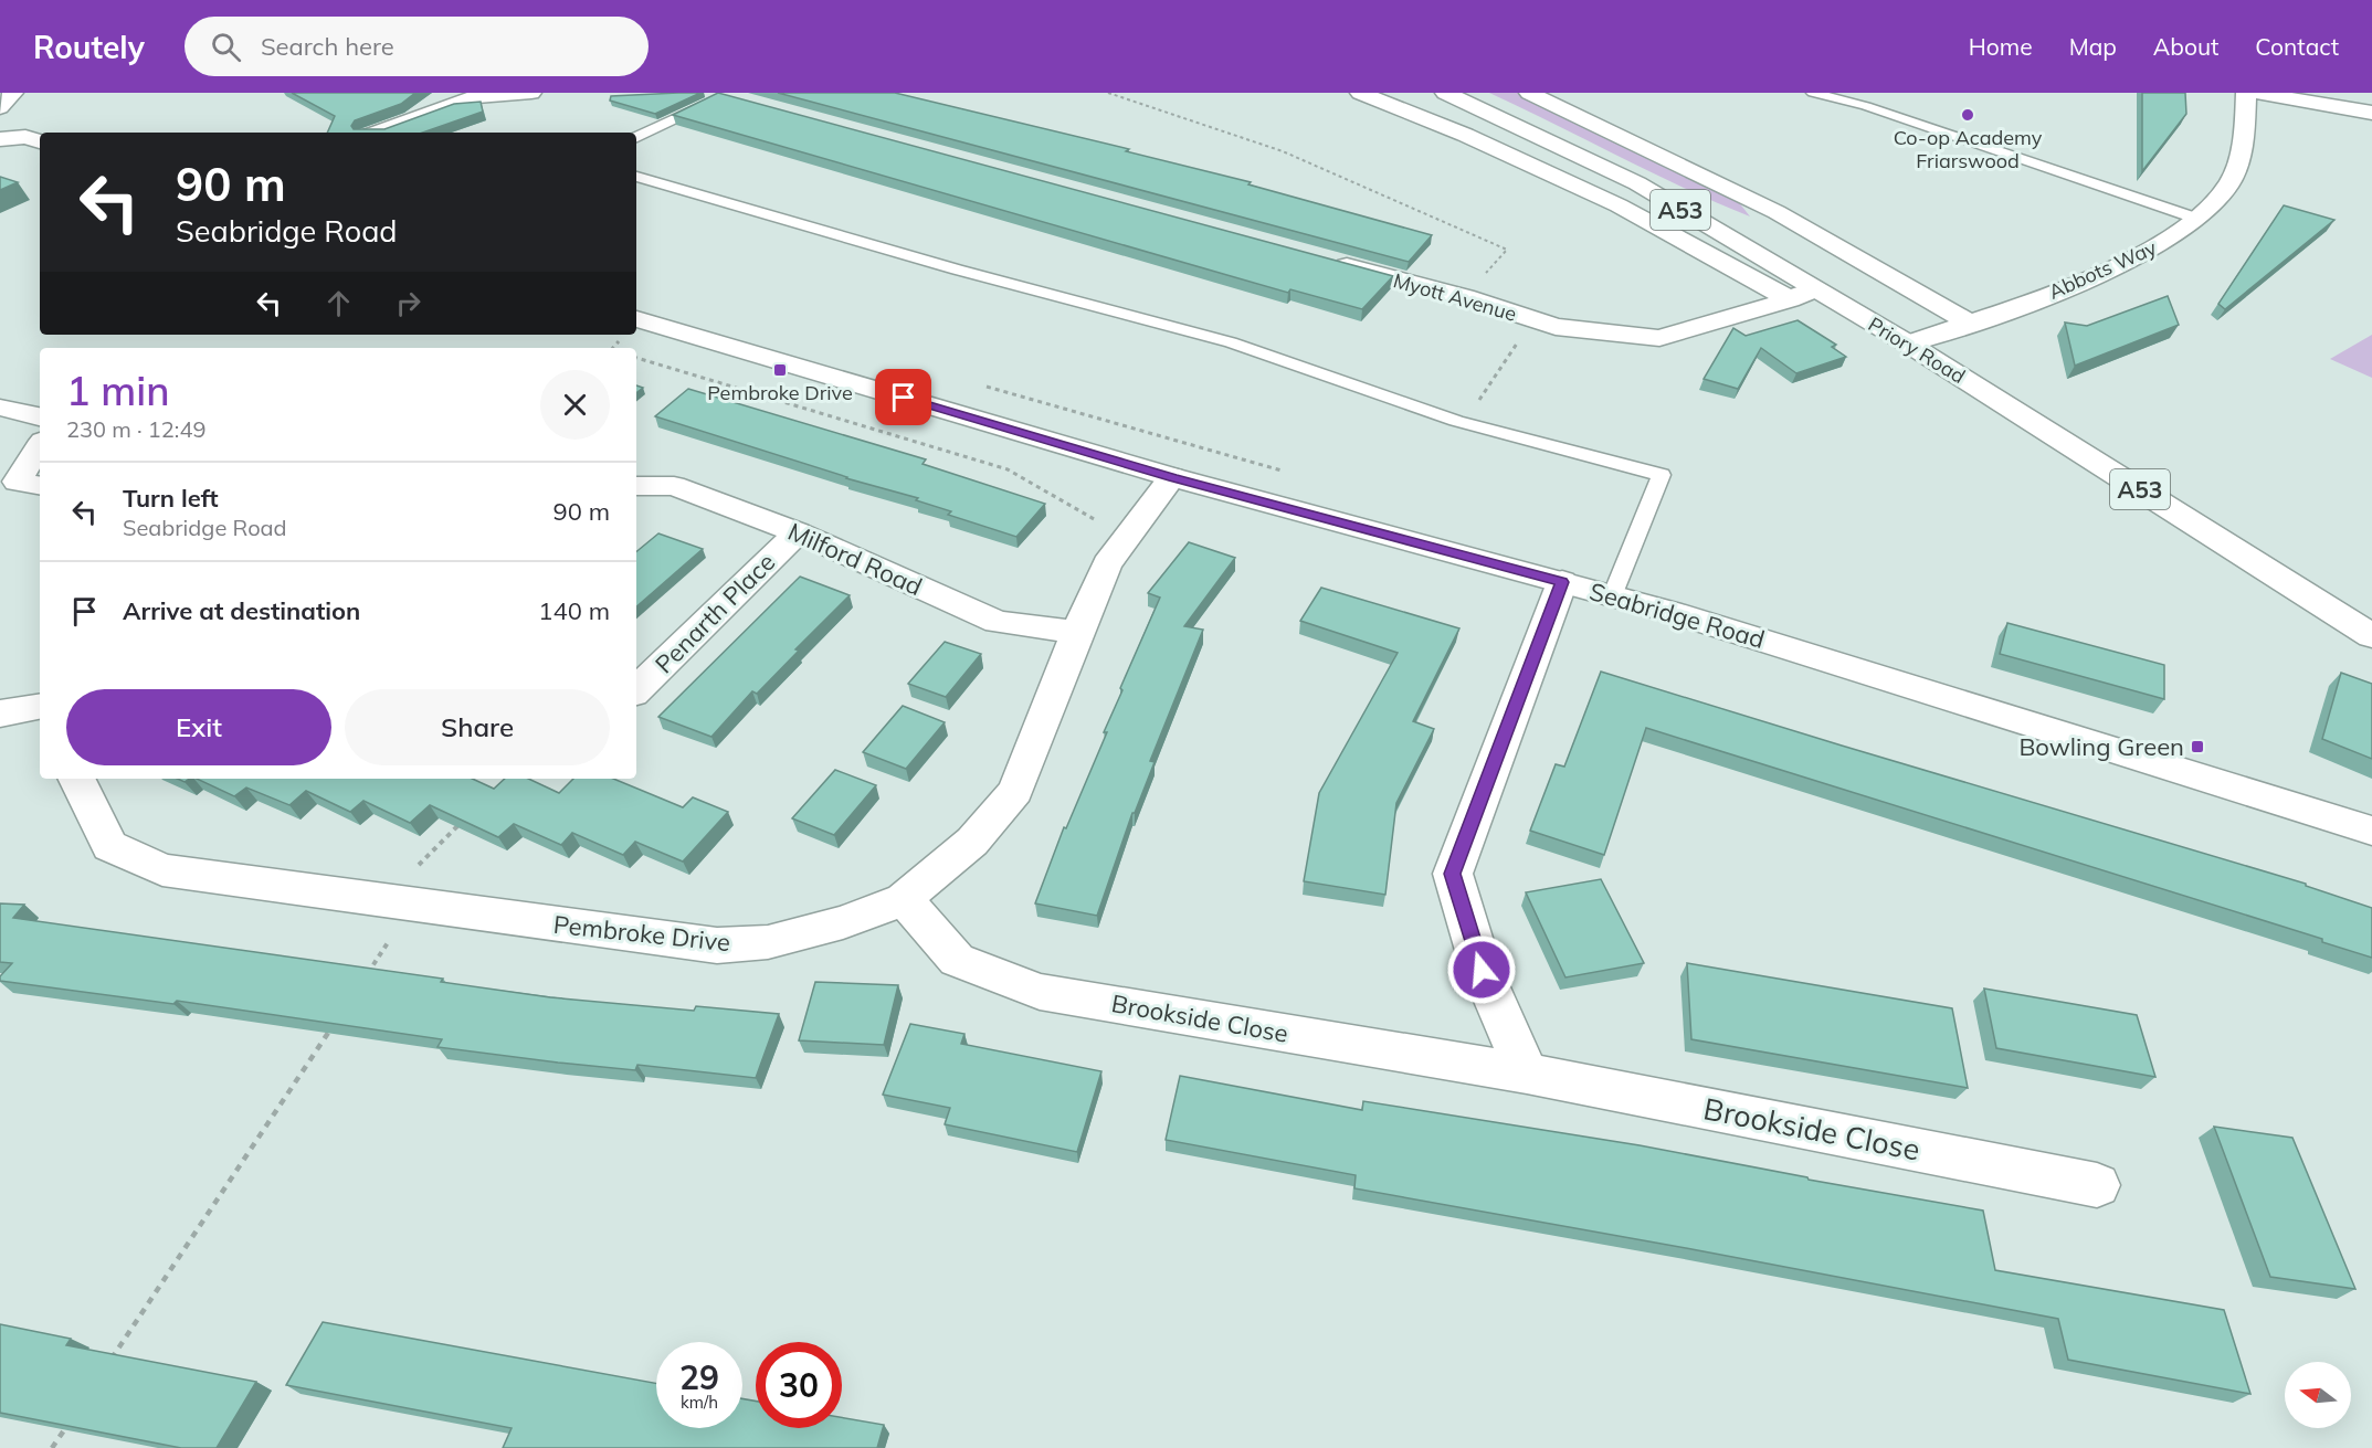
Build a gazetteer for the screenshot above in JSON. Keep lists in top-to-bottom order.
{
  "streets": {
    "main road": [
      "A53",
      "Abbots Way",
      "Myott Avenue",
      "Priory Road",
      "Milford Road",
      "Penarth Place",
      "Seabridge Road",
      "Pembroke Drive",
      "Brookside Close"
    ]
  },
  "crossings": [
    ["Abbots Way", "Priory Road"],
    ["Myott Avenue", "Priory Road"],
    ["Milford Road", "Penarth Place"],
    ["Milford Road", "Pembroke Drive"],
    ["Seabridge Road", "Pembroke Drive"],
    ["Pembroke Drive", "Brookside Close"]
  ],
  "places": {
    "other": ["Co-op Academy Friarswood"],
    "transit": ["Pembroke Drive", "Bowling Green"]
  },
  "north": "left",
  "page": {
    "header": "Routely",
    "search": "Search here",
    "nav": [
      "Home",
      "Map",
      "About",
      "Contact"
    ],
    "turn": ["90 m", "Seabridge Road"],
    "heading": ["1 min", "230 m · 12:49"],
    "list": [
      {
        "name": "Turn left",
        "note": "Seabridge Road",
        "value": "90 m"
      },
      {
        "name": "Arrive at destination",
        "value": "140 m"
      }
    ],
    "buttons": ["Exit", "Share"],
    "speed": "29 km/h",
    "limit": "30"
  }
}
